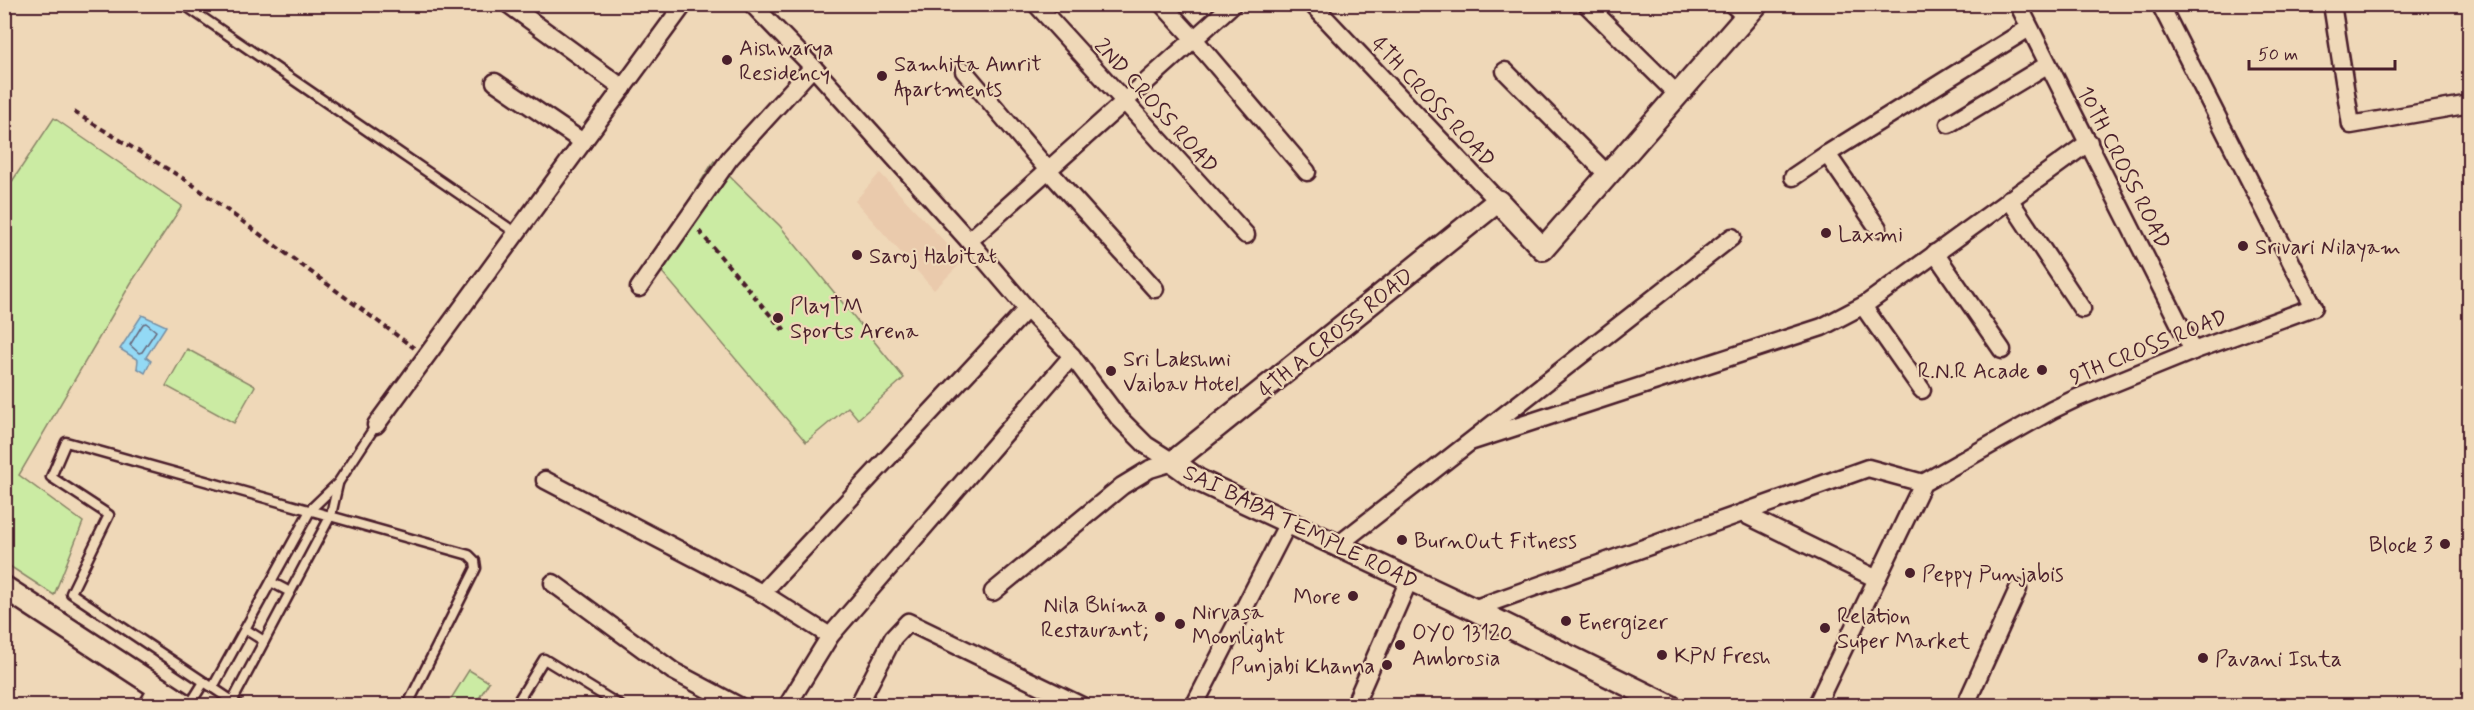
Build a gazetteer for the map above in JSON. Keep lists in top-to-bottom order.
{
  "streets": {
    "street": [
      "4TH CROSS ROAD",
      "2ND CROSS ROAD",
      "10TH CROSS ROAD",
      "4TH A CROSS ROAD",
      "9TH CROSS ROAD",
      "SAI BABA TEMPLE ROAD"
    ]
  },
  "crossings": [
    ["4TH CROSS ROAD", "4TH A CROSS ROAD"],
    ["10TH CROSS ROAD", "9TH CROSS ROAD"],
    ["4TH A CROSS ROAD", "SAI BABA TEMPLE ROAD"]
  ],
  "places": [
    "Aishwarya Residency",
    "Samhita Amrit Apartments",
    "Laxmi",
    "Srivari Nilayam",
    "Saroj Habitat",
    "PlayTM Sports Arena",
    "R.N.R Acade",
    "Sri Lakshmi Vaibav Hotel",
    "BurnOut Fitness",
    "Block 3",
    "Peppy Punjabis",
    "More",
    "Nila Bhima Restaurant;",
    "Energizer",
    "Nirvasa Moonlight",
    "Relation Super Market",
    "OYO 13120 Ambrosia",
    "KPN Fresh",
    "Pavani Ishta",
    "Punjabi Khanna"
  ],
  "scale_bar": "50 m"
}
